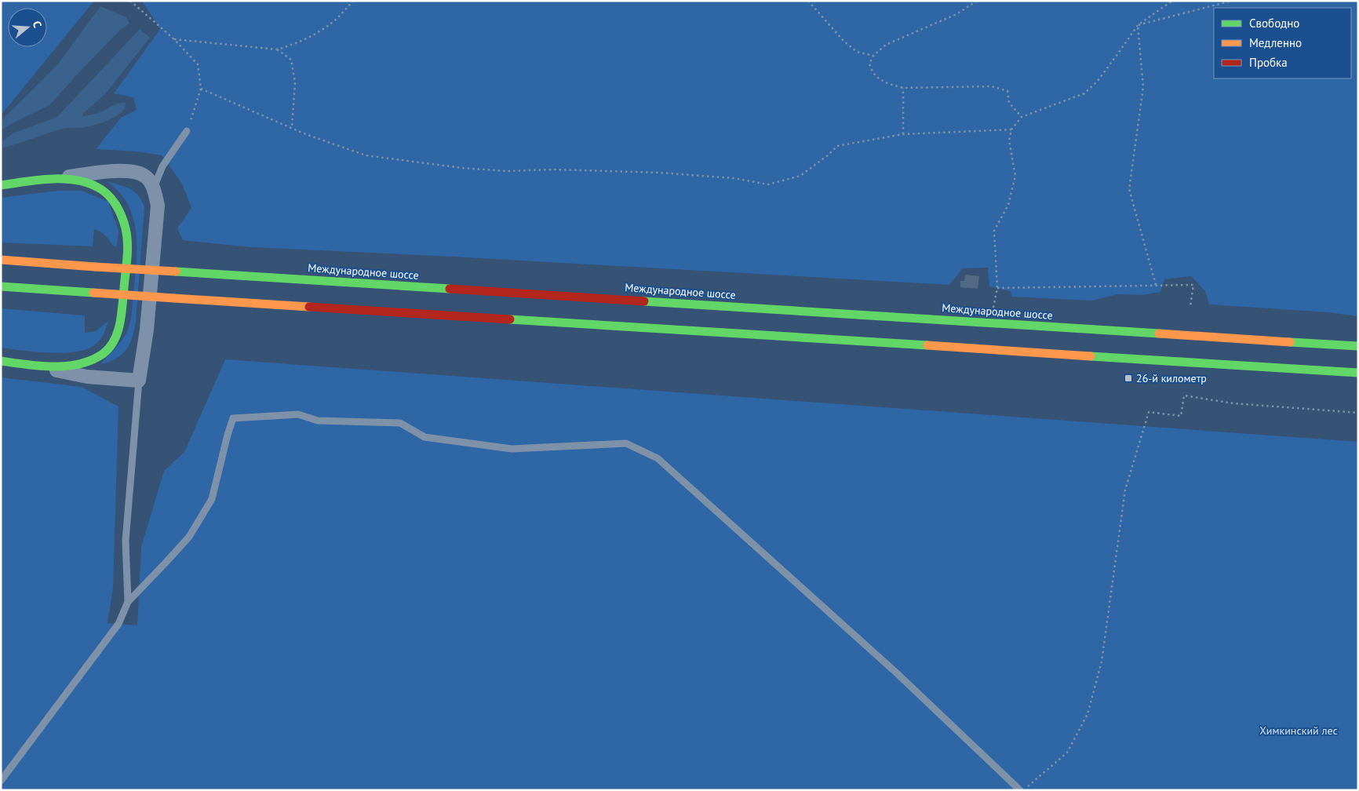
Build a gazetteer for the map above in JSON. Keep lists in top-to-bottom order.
{
  "streets": {
    "main road": ["Международное шоссе"]
  },
  "parks": ["Химкинский лес"],
  "places": {
    "transit": ["26-й километр"]
  },
  "legend": ["Свободно", "Медленно", "Пробка"],
  "north": "right"
}
